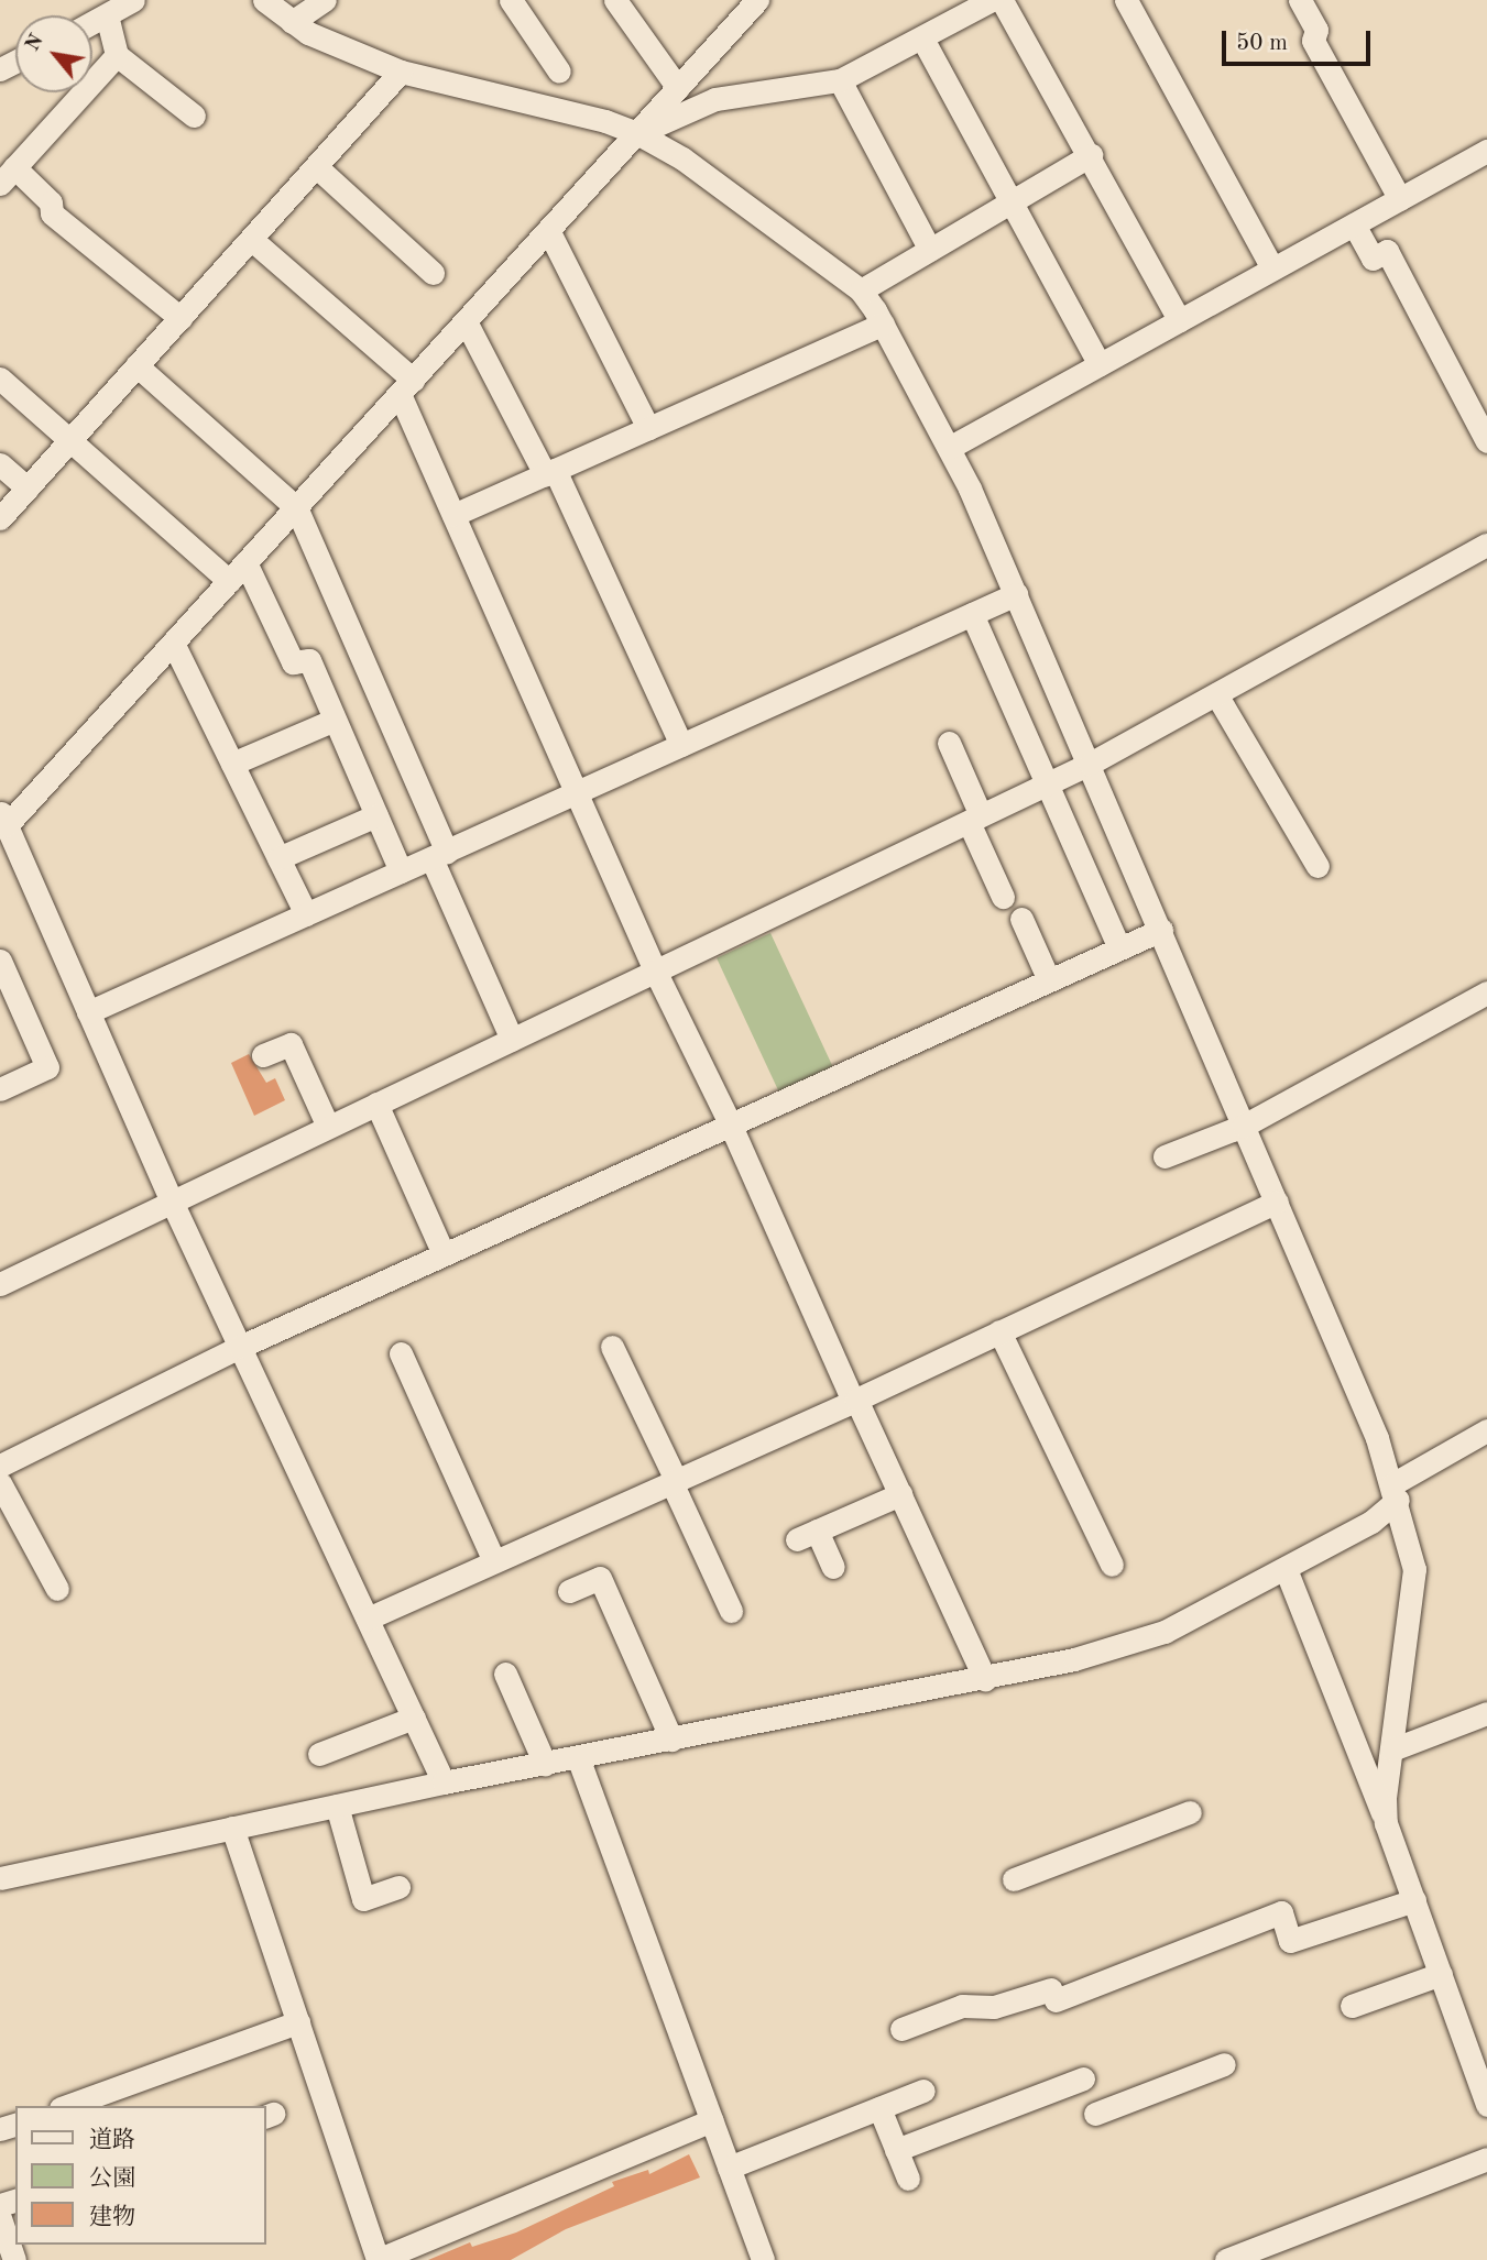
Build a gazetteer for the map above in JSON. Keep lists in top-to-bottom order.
{
  "legend": ["道路", "公園", "建物"],
  "scale_bar": "50 m",
  "north": "top left"
}
